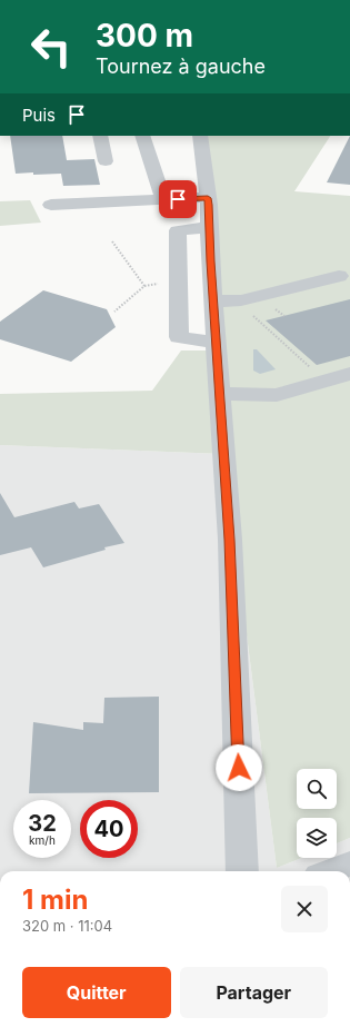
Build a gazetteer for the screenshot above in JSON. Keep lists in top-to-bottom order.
{
  "page": {
    "turn": ["300 m", "Tournez à gauche"],
    "then": "Puis",
    "speed": "32 km/h",
    "limit": "40",
    "heading": ["1 min", "320 m · 11:04"],
    "buttons": ["Quitter", "Partager"]
  }
}
